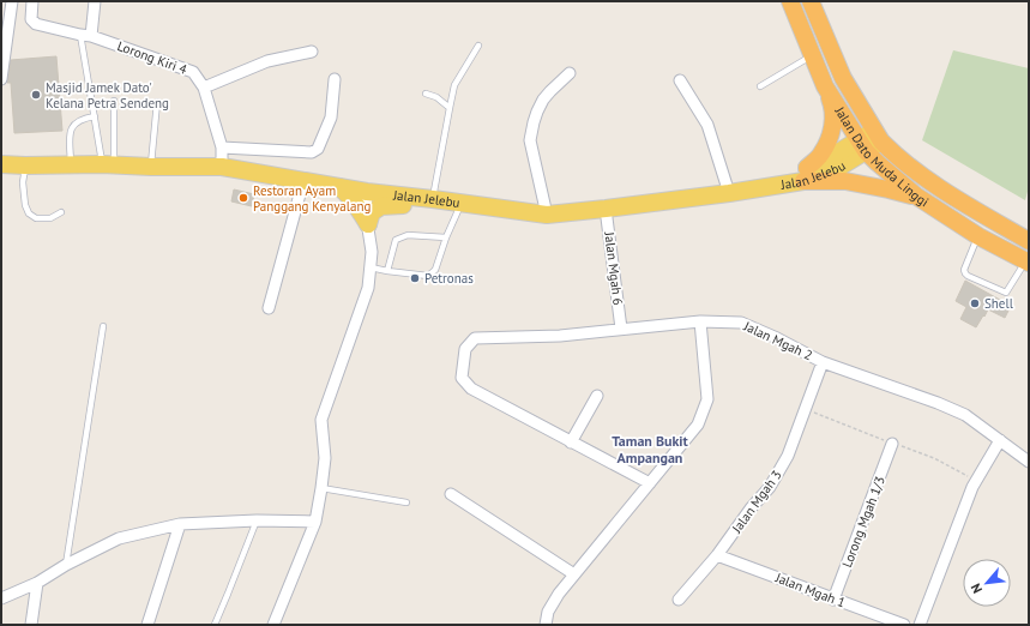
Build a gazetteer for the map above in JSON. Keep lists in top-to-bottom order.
{
  "streets": {
    "highway": ["Jalan Dato Muda Linggi"],
    "main road": ["Jalan Jelebu"],
    "street": [
      "Lorong Kiri 4",
      "Jalan Mgah 6",
      "Jalan Mgah 2",
      "Jalan Mgah 3",
      "Lorong Mgah 1/3",
      "Jalan Mgah 1"
    ]
  },
  "crossings": [
    ["Lorong Kiri 4", "Jalan Jelebu"],
    ["Jalan Dato Muda Linggi", "Jalan Jelebu"],
    ["Jalan Jelebu", "Jalan Mgah 6"],
    ["Jalan Mgah 6", "Jalan Mgah 2"],
    ["Jalan Mgah 2", "Jalan Mgah 3"],
    ["Jalan Mgah 3", "Jalan Mgah 1"],
    ["Lorong Mgah 1/3", "Jalan Mgah 1"]
  ],
  "districts": ["Taman Bukit Ampangan"],
  "places": [
    "Masjid Jamek Dato' Kelana Petra Sendeng",
    "Restoran Ayam Panggang Kenyalang",
    "Petronas",
    "Shell"
  ],
  "north": "bottom left"
}
